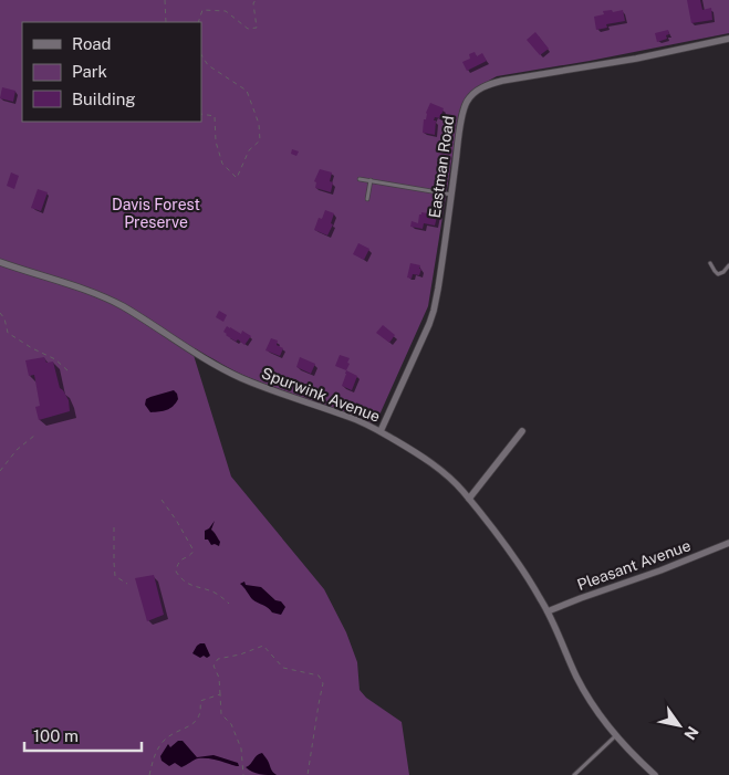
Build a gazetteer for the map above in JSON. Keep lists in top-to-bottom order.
{
  "streets": {
    "street": ["Eastman Road", "Spurwink Avenue", "Pleasant Avenue"]
  },
  "crossings": [
    ["Eastman Road", "Spurwink Avenue"],
    ["Spurwink Avenue", "Pleasant Avenue"]
  ],
  "parks": ["Davis Forest Preserve"],
  "legend": ["Road", "Park", "Building"],
  "scale_bar": "100 m",
  "north": "bottom right"
}
